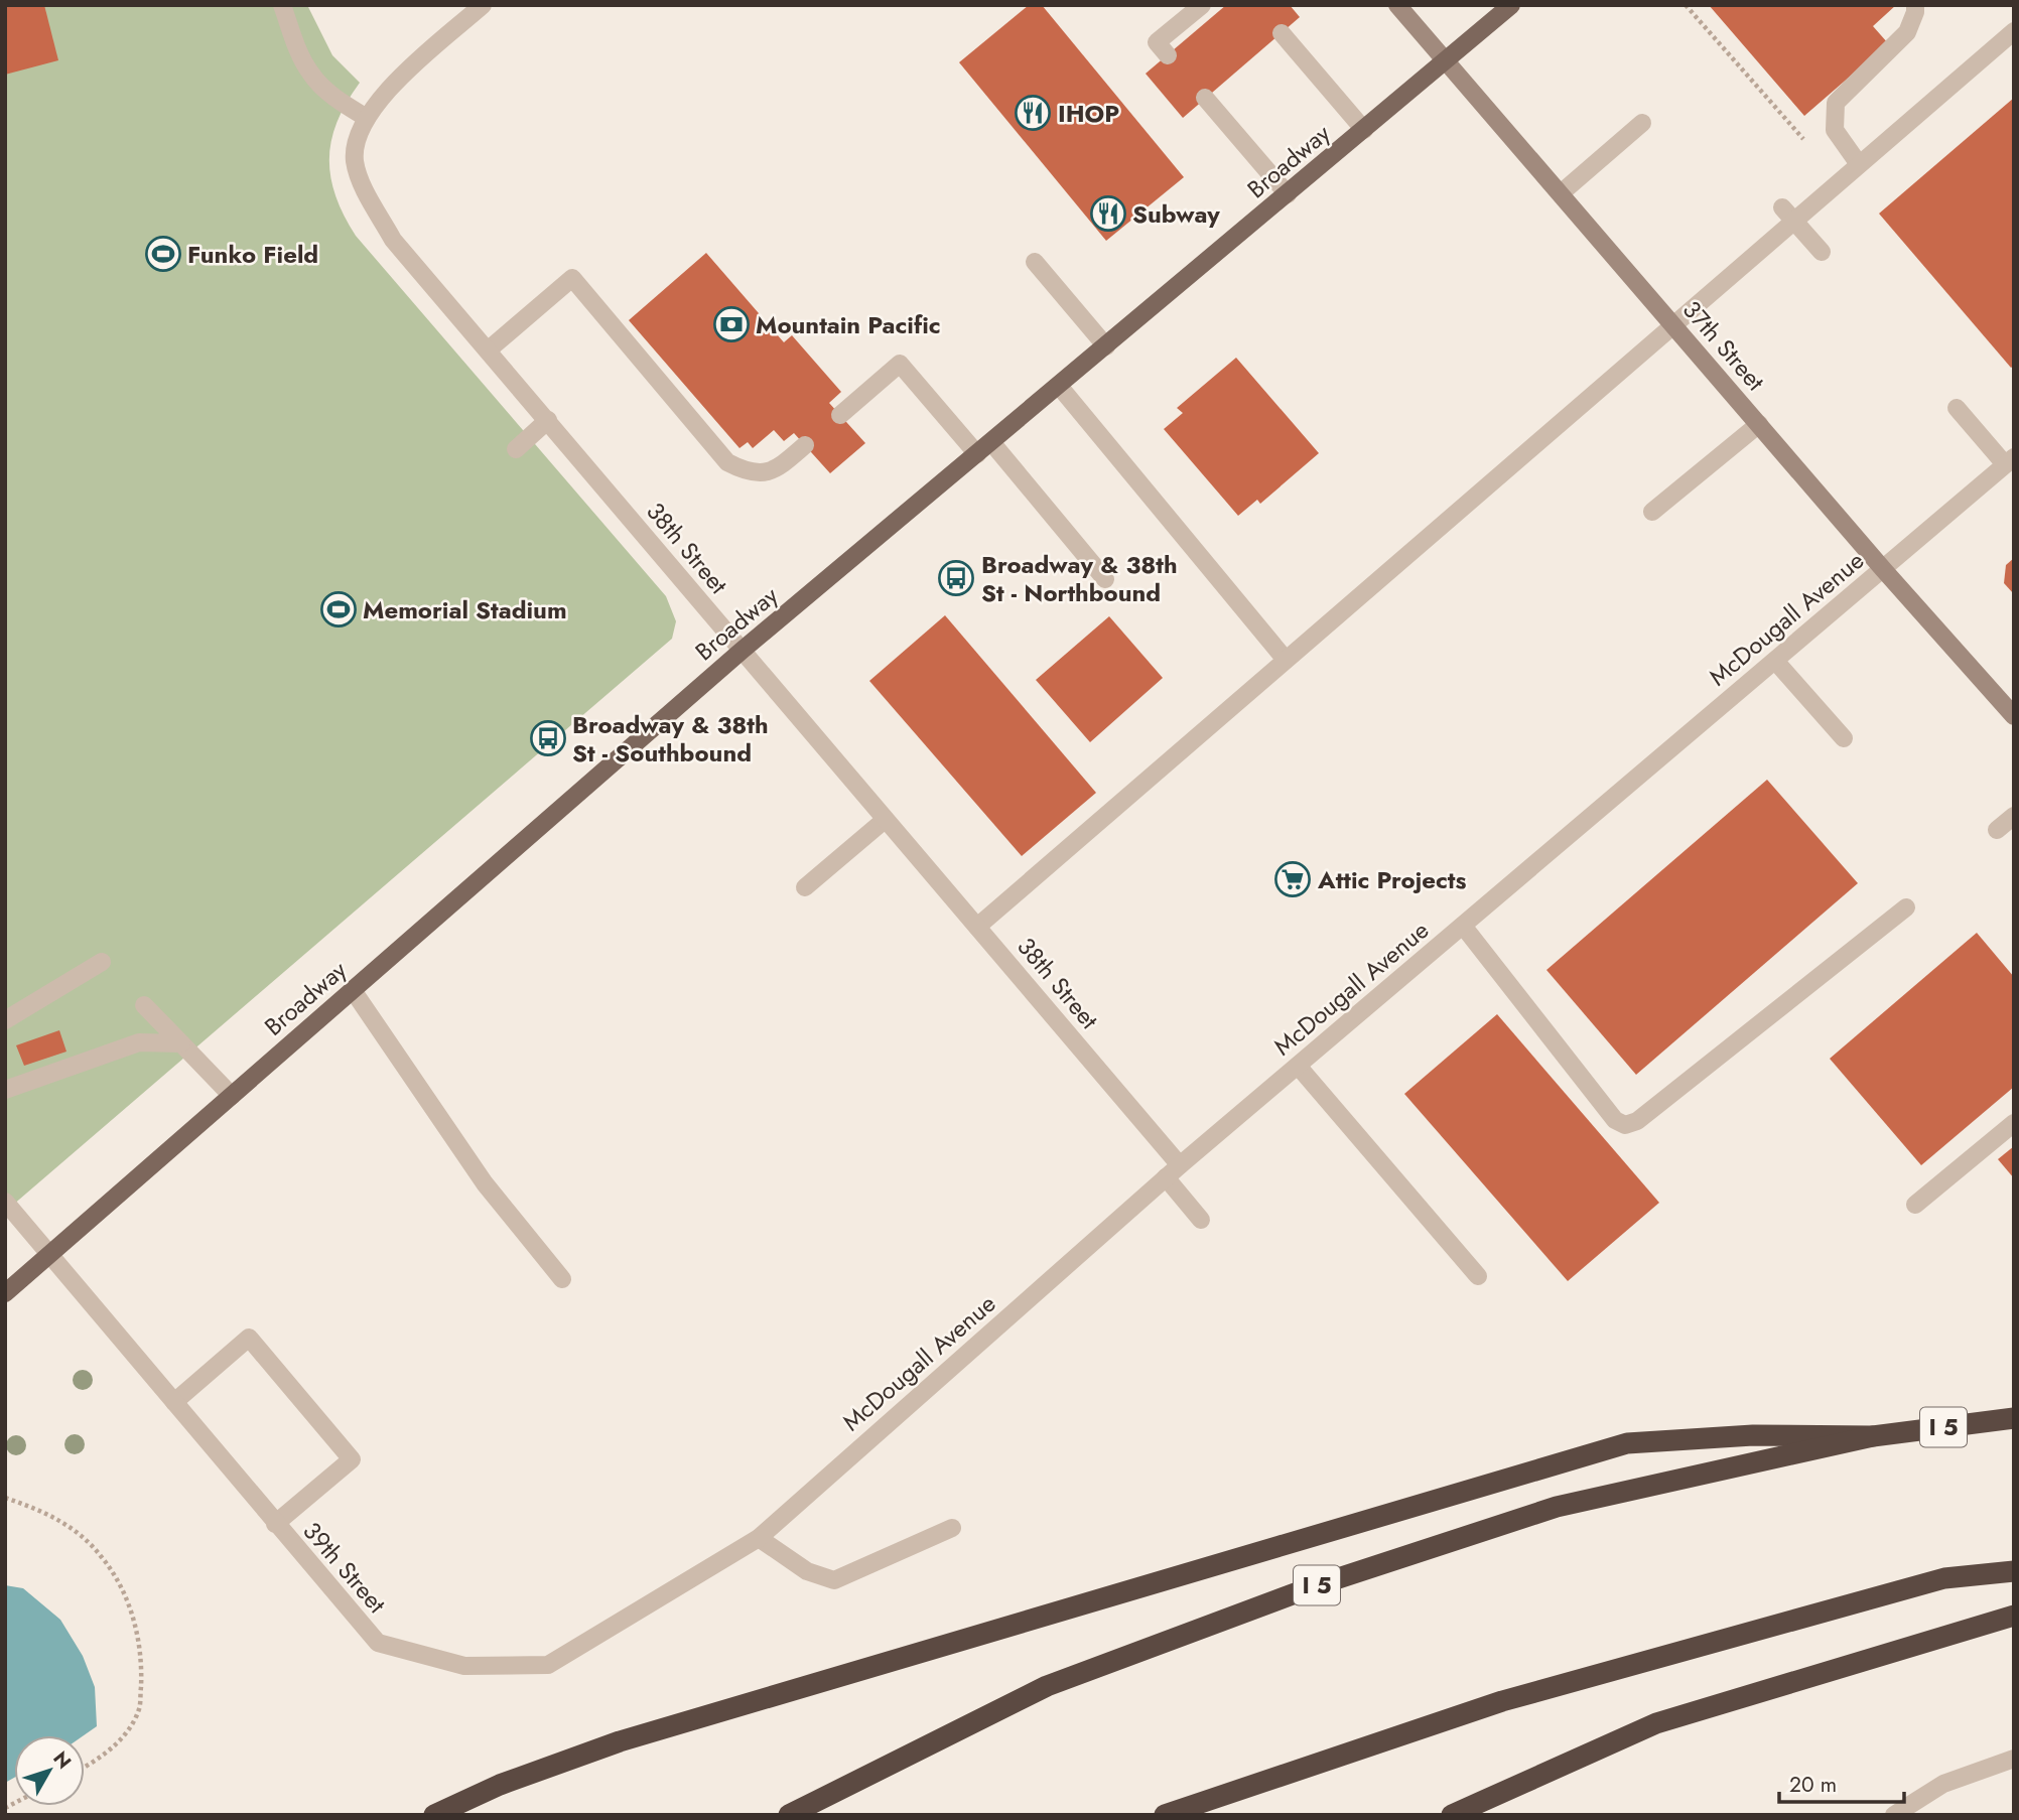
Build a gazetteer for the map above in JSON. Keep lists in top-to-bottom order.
{
  "streets": {
    "highway": ["I 5"],
    "main road": ["Broadway"],
    "street": [
      "37th Street",
      "38th Street",
      "McDougall Avenue",
      "39th Street"
    ]
  },
  "crossings": [
    ["Broadway", "37th Street"],
    ["Broadway", "38th Street"],
    ["Broadway", "39th Street"],
    ["37th Street", "McDougall Avenue"],
    ["38th Street", "McDougall Avenue"],
    ["McDougall Avenue", "39th Street"]
  ],
  "places": {
    "restaurant": ["IHOP", "Subway"],
    "sports": ["Funko Field", "Memorial Stadium"],
    "bank": ["Mountain Pacific"],
    "bus stop": ["Broadway & 38th St - Northbound", "Broadway & 38th St - Southbound"],
    "supermarket": ["Attic Projects"]
  },
  "scale_bar": "20 m",
  "north": "top right"
}
